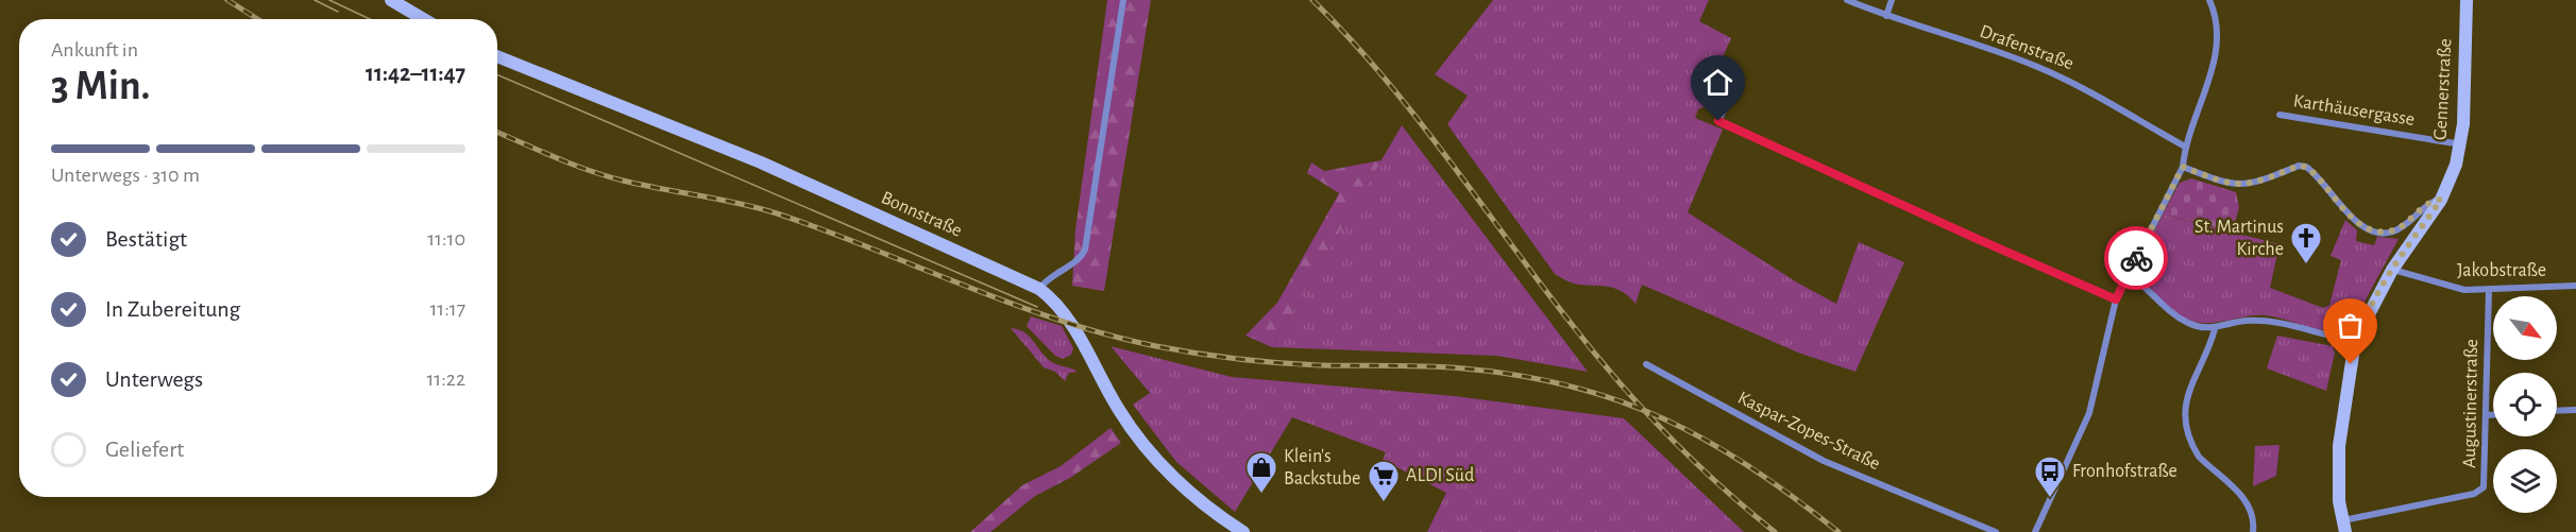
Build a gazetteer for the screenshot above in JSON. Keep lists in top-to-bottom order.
{
  "streets": {
    "main road": ["Gennerstraße", "Bonnstraße"],
    "street": [
      "Drafenstraße",
      "Karthäusergasse",
      "Jakobstraße",
      "Augustinerstraße",
      "Kaspar-Zopes-Straße"
    ]
  },
  "crossings": [
    ["Gennerstraße", "Karthäusergasse"],
    ["Gennerstraße", "Jakobstraße"],
    ["Gennerstraße", "Augustinerstraße"],
    ["Jakobstraße", "Augustinerstraße"]
  ],
  "places": {
    "church": ["St. Martinus Kirche"],
    "shop": ["Klein's Backstube"],
    "bus stop": ["Fronhofstraße"],
    "supermarket": ["ALDI Süd"]
  },
  "north": "bottom right",
  "page": {
    "heading": ["3 Min.", "Ankunft in", "11:42–11:47"],
    "bar": "Unterwegs · 310 m",
    "list": [
      ["Bestätigt", "11:10"],
      ["In Zubereitung", "11:17"],
      ["Unterwegs", "11:22"],
      "Geliefert"
    ]
  }
}
